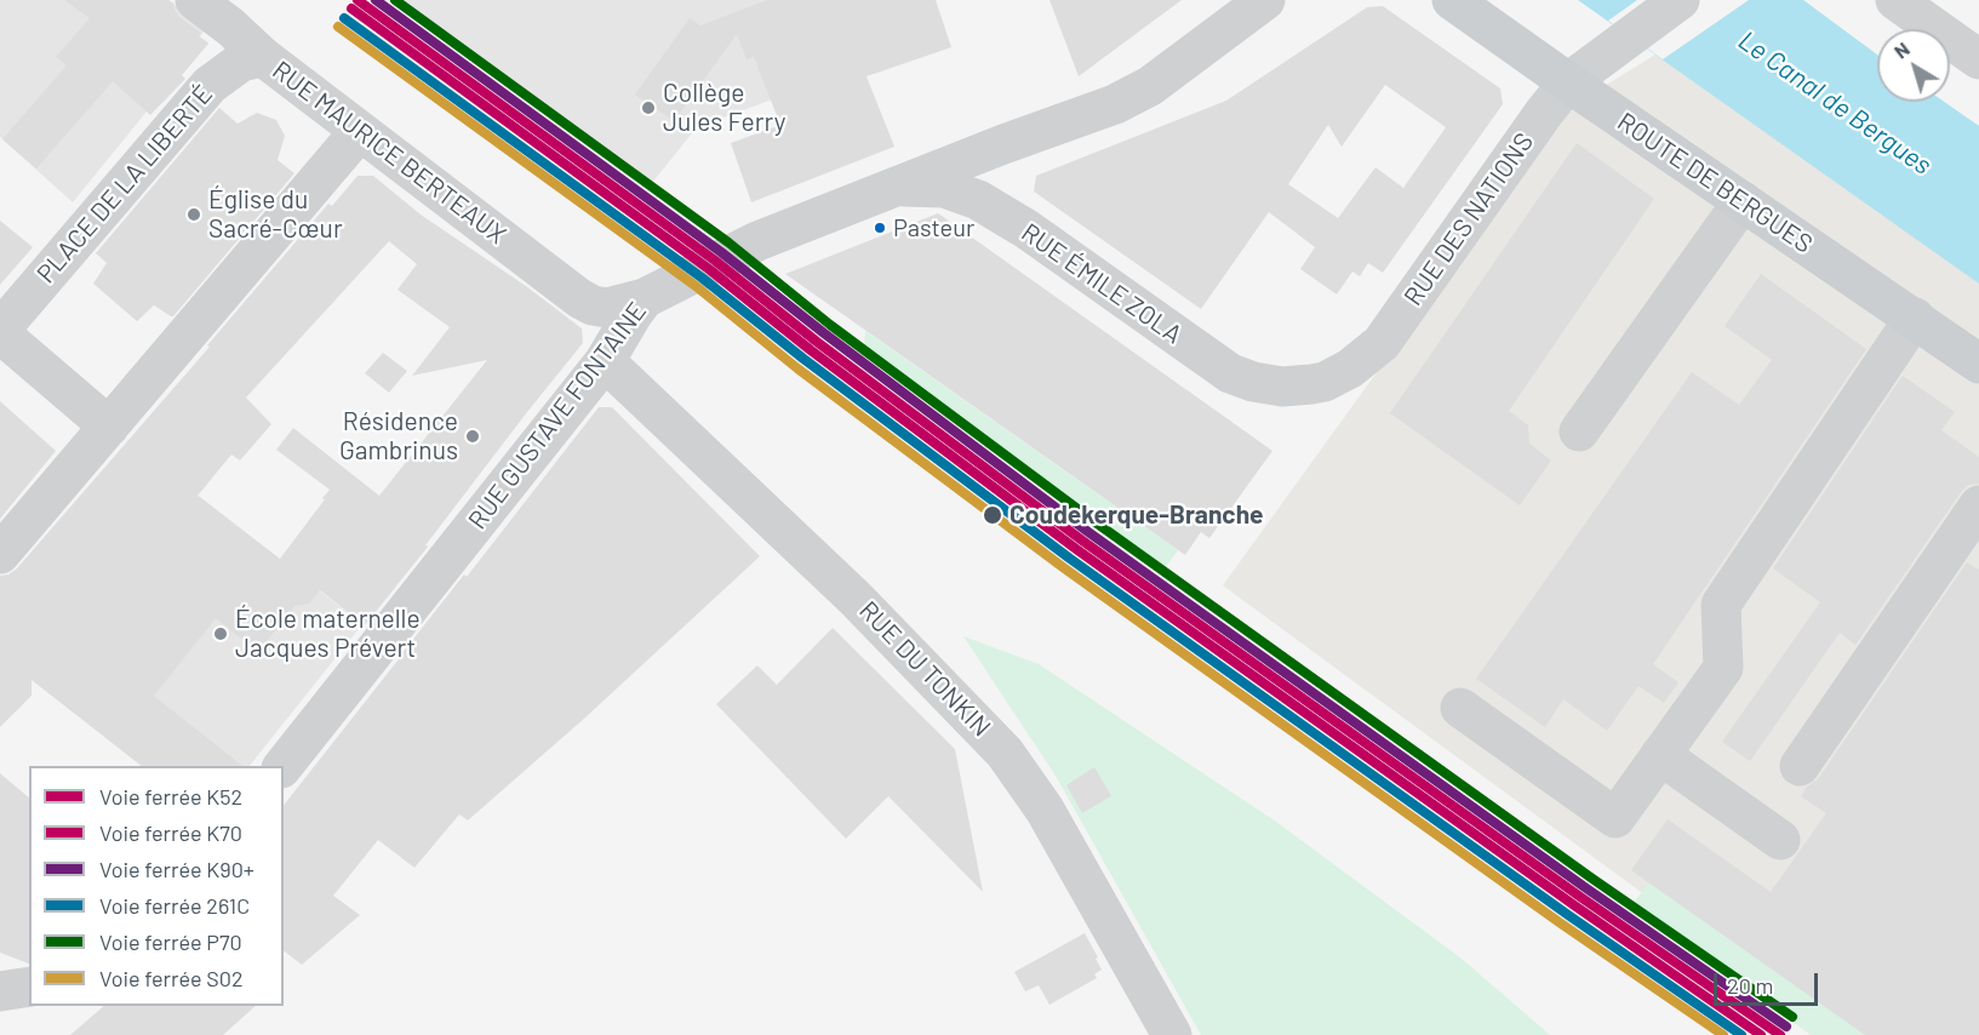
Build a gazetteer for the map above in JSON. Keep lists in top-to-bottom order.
{
  "streets": {
    "main road": ["ROUTE DE BERGUES"],
    "street": [
      "RUE MAURICE BERTEAUX",
      "PLACE DE LA LIBERTÉ",
      "RUE DES NATIONS",
      "RUE ÉMILE ZOLA",
      "RUE GUSTAVE FONTAINE",
      "RUE DU TONKIN"
    ]
  },
  "crossings": [
    ["RUE MAURICE BERTEAUX", "PLACE DE LA LIBERTÉ"],
    ["RUE MAURICE BERTEAUX", "RUE GUSTAVE FONTAINE"],
    ["RUE MAURICE BERTEAUX", "RUE DU TONKIN"],
    ["ROUTE DE BERGUES", "RUE DES NATIONS"],
    ["RUE DES NATIONS", "RUE ÉMILE ZOLA"],
    ["RUE ÉMILE ZOLA", "RUE GUSTAVE FONTAINE"],
    ["RUE GUSTAVE FONTAINE", "RUE DU TONKIN"]
  ],
  "water": ["Le Canal de Bergues"],
  "places": [
    "Collège Jules Ferry",
    "Église du Sacré-Cœur",
    "Pasteur",
    "Résidence Gambrinus",
    "Coudekerque-Branche",
    "École maternelle Jacques Prévert"
  ],
  "lines": [
    "rail line K52",
    "rail line K90+",
    "rail line P70",
    "rail line K70",
    "rail line 261C",
    "rail line S02"
  ],
  "legend": [
    "Voie ferrée K52",
    "Voie ferrée K70",
    "Voie ferrée K90+",
    "Voie ferrée 261C",
    "Voie ferrée P70",
    "Voie ferrée S02"
  ],
  "scale_bar": "20 m",
  "north": "top left"
}
